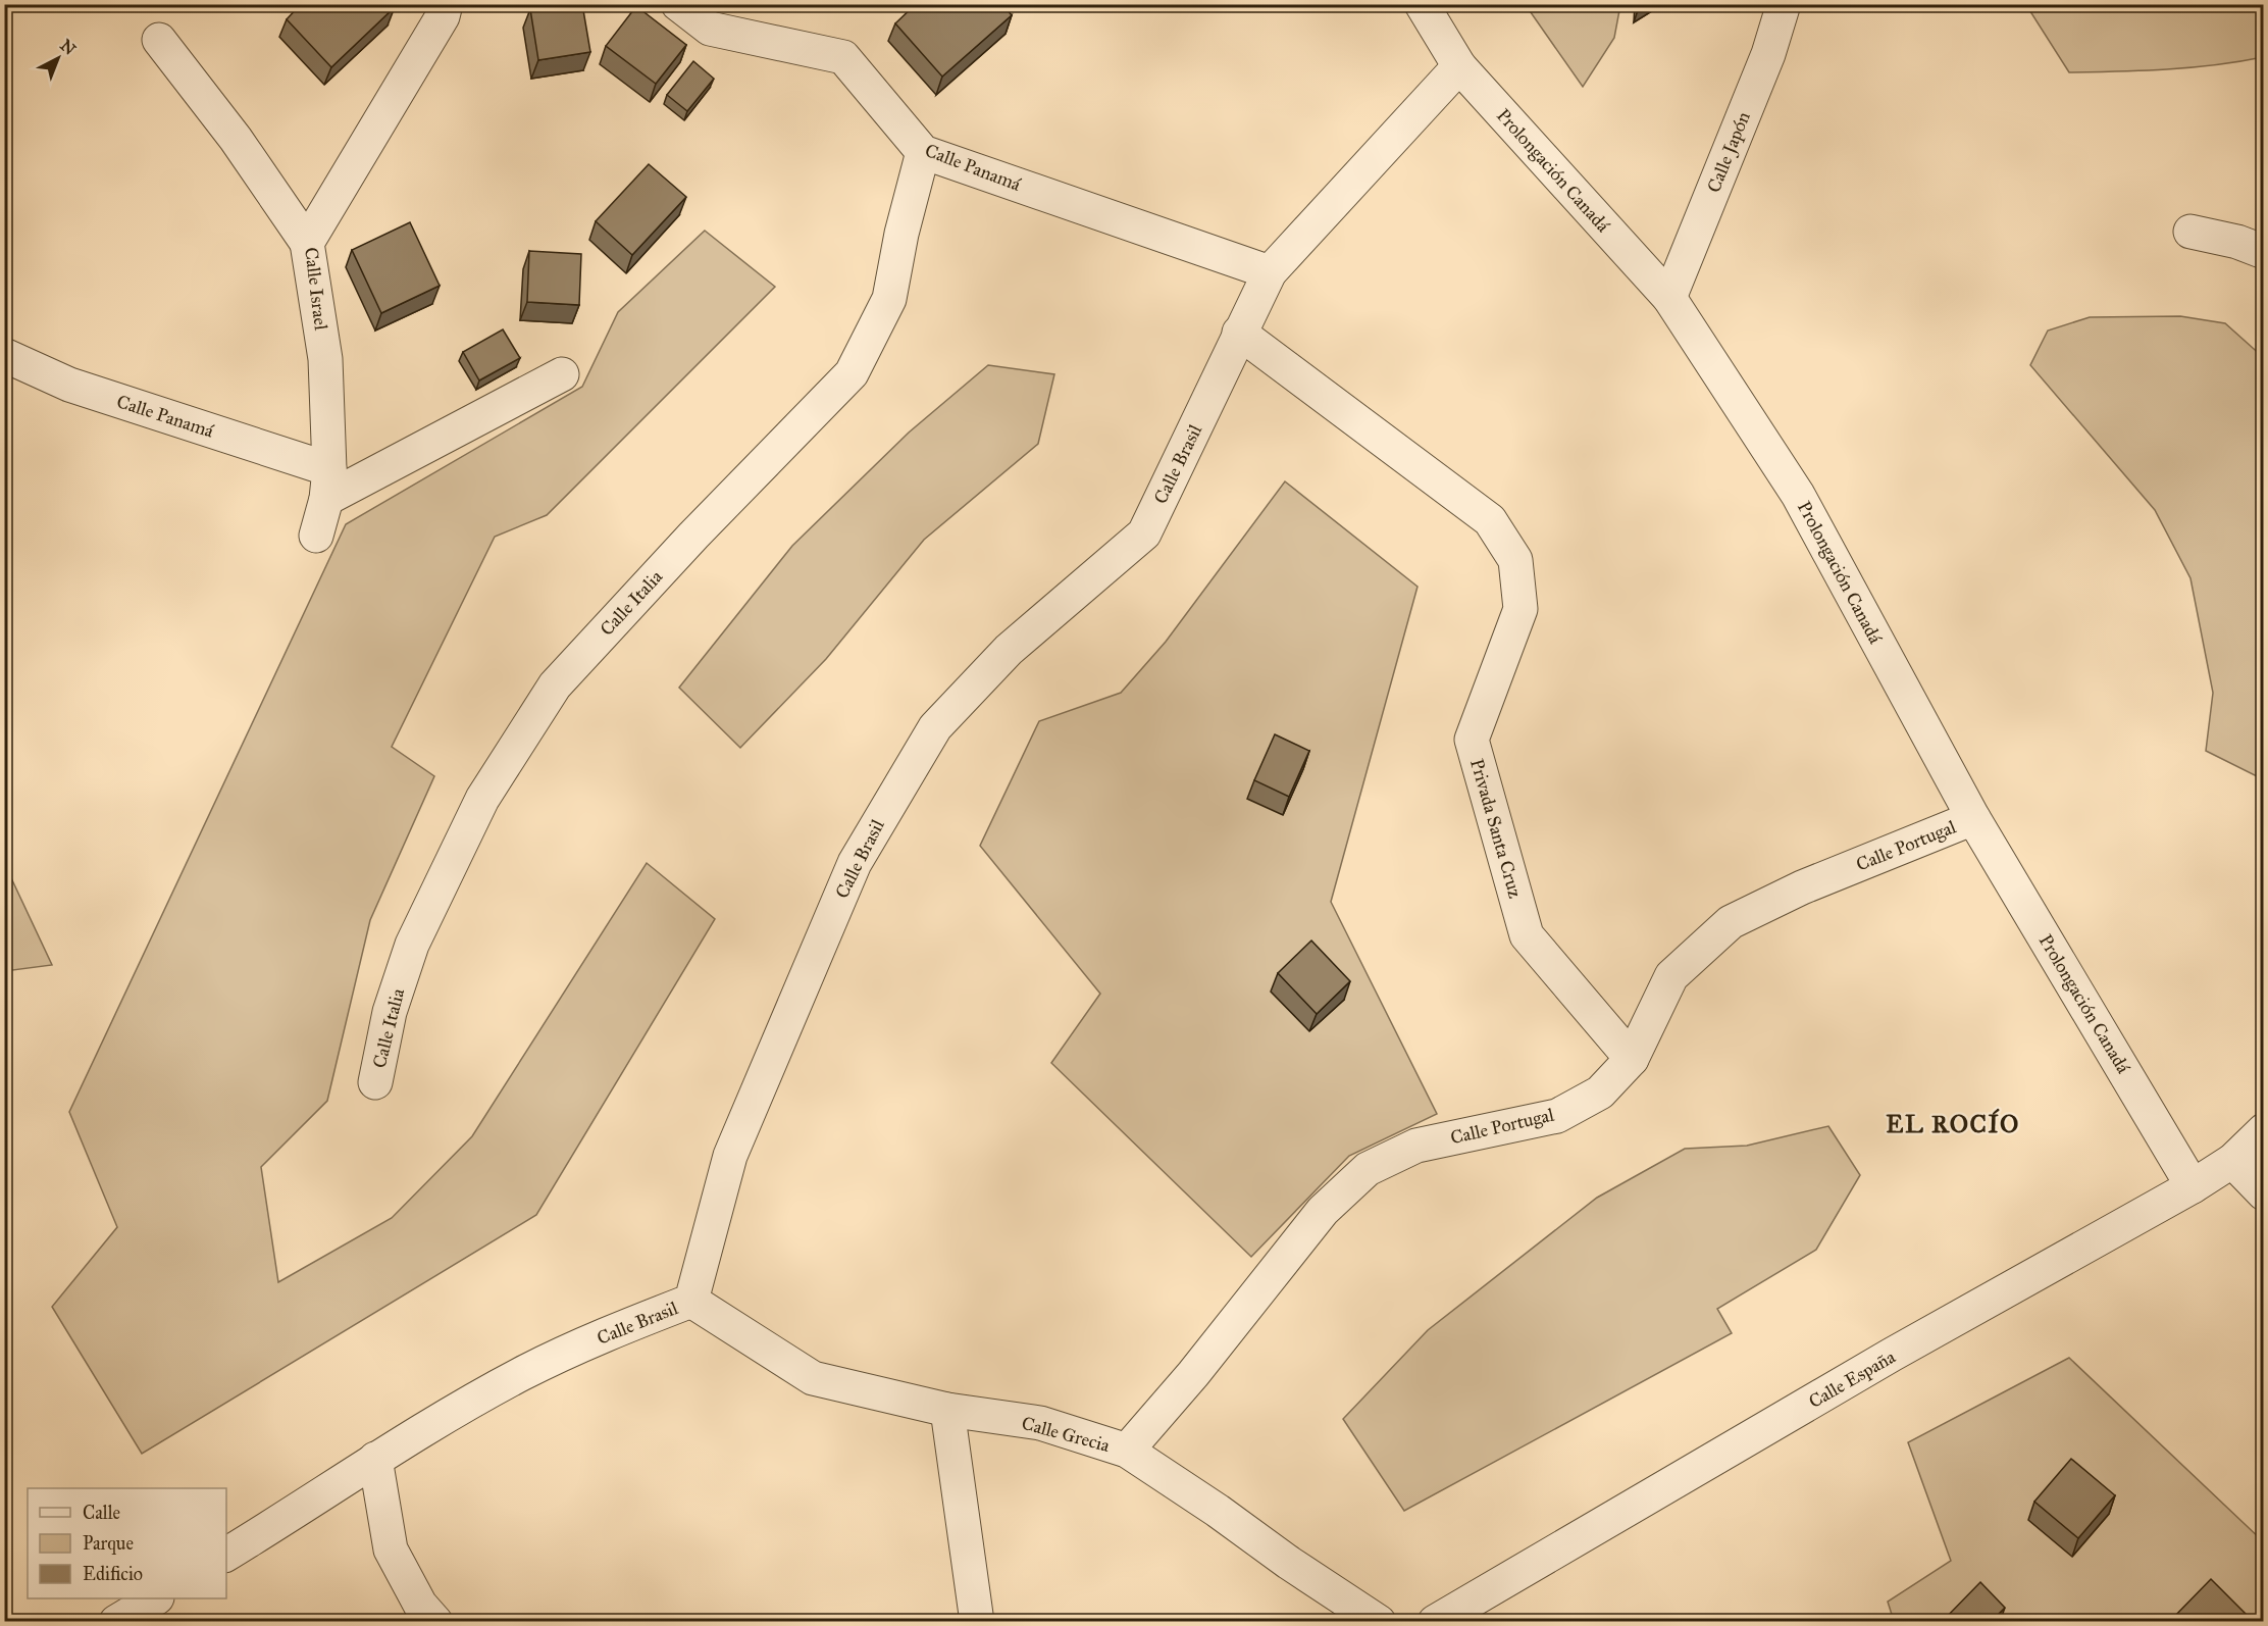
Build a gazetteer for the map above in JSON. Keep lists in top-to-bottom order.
{
  "streets": {
    "street": [
      "Calle Japón",
      "Calle Panamá",
      "Prolongación Canadá",
      "Calle Israel",
      "Calle Brasil",
      "Calle Italia",
      "Privada Santa Cruz",
      "Calle Portugal",
      "Calle España",
      "Calle Grecia"
    ]
  },
  "crossings": [
    ["Calle Japón", "Prolongación Canadá"],
    ["Calle Panamá", "Calle Israel"],
    ["Calle Panamá", "Calle Brasil"],
    ["Calle Panamá", "Calle Italia"],
    ["Prolongación Canadá", "Calle Brasil"],
    ["Prolongación Canadá", "Calle Portugal"],
    ["Prolongación Canadá", "Calle España"],
    ["Calle Brasil", "Privada Santa Cruz"],
    ["Calle Brasil", "Calle Grecia"],
    ["Privada Santa Cruz", "Calle Portugal"],
    ["Calle Portugal", "Calle Grecia"]
  ],
  "districts": ["EL ROCÍO"],
  "legend": ["Calle", "Parque", "Edificio"],
  "north": "top right"
}
